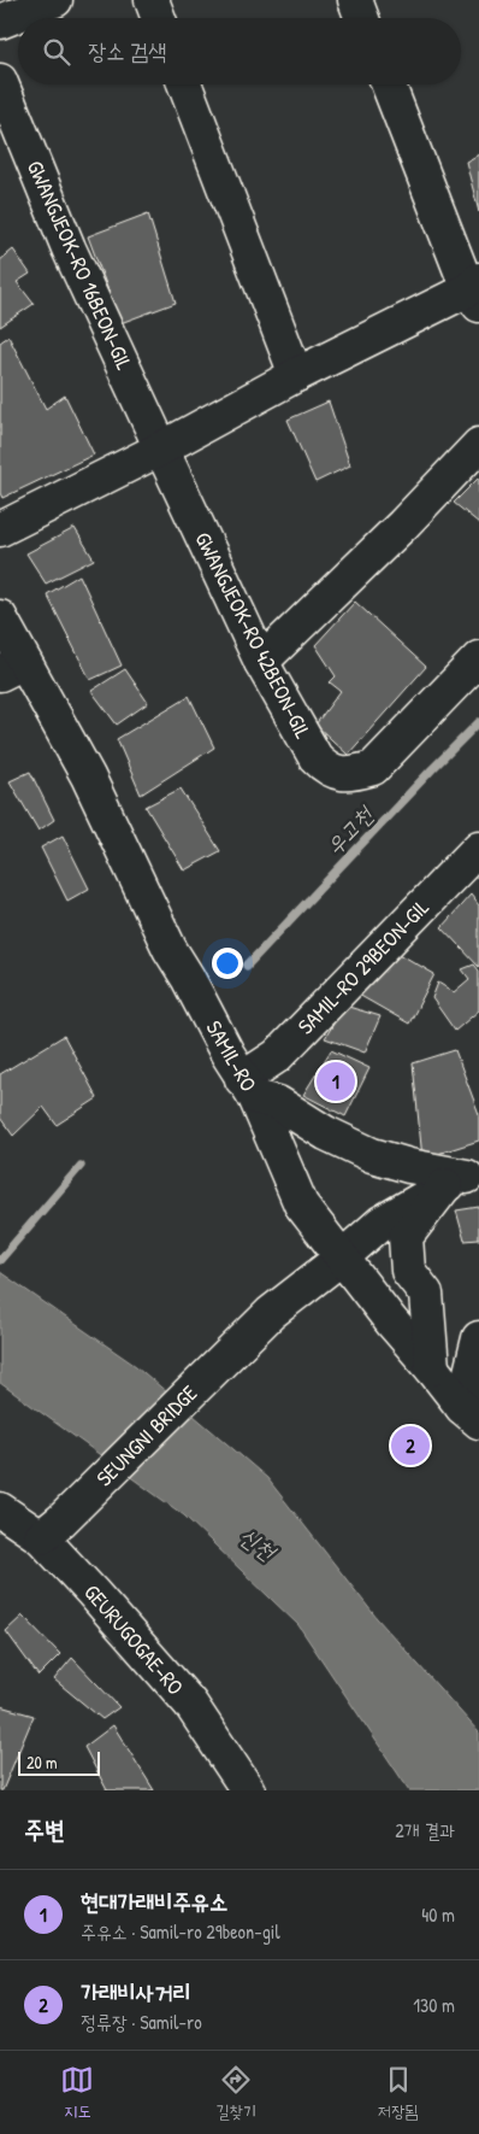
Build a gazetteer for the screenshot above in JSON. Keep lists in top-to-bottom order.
{
  "streets": {
    "street": [
      "GWANGJEOK-RO 16BEON-GIL",
      "GWANGJEOK-RO 42BEON-GIL",
      "SAMIL-RO 29BEON-GIL",
      "SAMIL-RO",
      "SEUNGNI BRIDGE",
      "GEURUGOGAE-RO"
    ]
  },
  "crossings": [
    ["GWANGJEOK-RO 16BEON-GIL", "GWANGJEOK-RO 42BEON-GIL"],
    ["SAMIL-RO 29BEON-GIL", "SAMIL-RO"],
    ["SAMIL-RO", "SEUNGNI BRIDGE"],
    ["SEUNGNI BRIDGE", "GEURUGOGAE-RO"]
  ],
  "water": ["우고천", "신천"],
  "scale_bar": "20 m",
  "page": {
    "search": "장소 검색",
    "pins": ["1", "2"],
    "scale": "20 m",
    "heading": ["주변", "2개 결과"],
    "list": [
      {
        "mark": "1",
        "name": "현대가래비주유소",
        "note": "주유소 · Samil-ro 29beon-gil",
        "value": "40 m"
      },
      {
        "mark": "2",
        "name": "가래비사거리",
        "note": "정류장 · Samil-ro",
        "value": "130 m"
      }
    ],
    "nav": ["지도", "길찾기", "저장됨"]
  }
}
